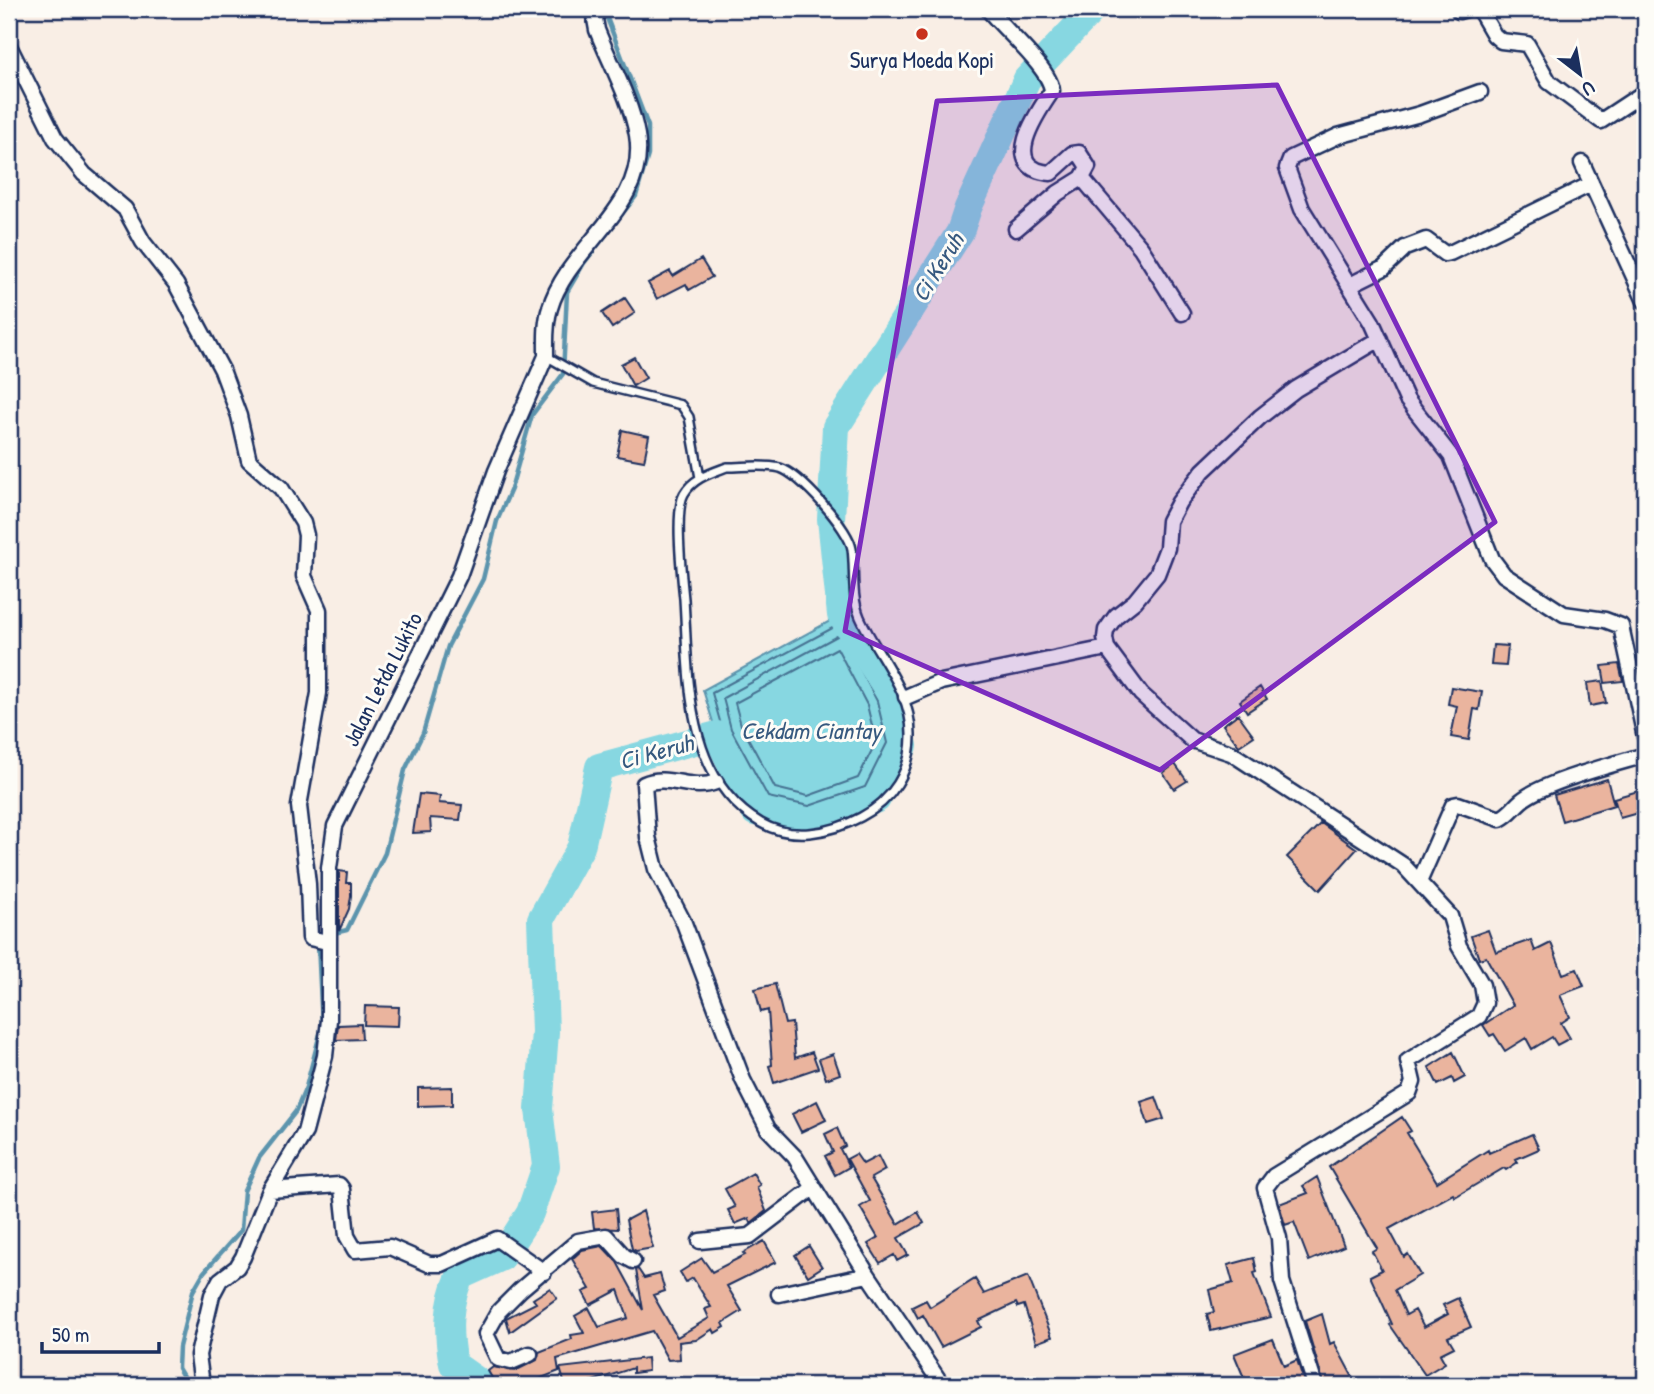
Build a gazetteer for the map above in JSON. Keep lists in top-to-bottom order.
{
  "streets": {
    "street": ["Jalan Letda Lukito"]
  },
  "water": ["Ci Keruh", "Cekdam Ciantay"],
  "places": ["Surya Moeda Kopi"],
  "scale_bar": "50 m",
  "north": "bottom right"
}
